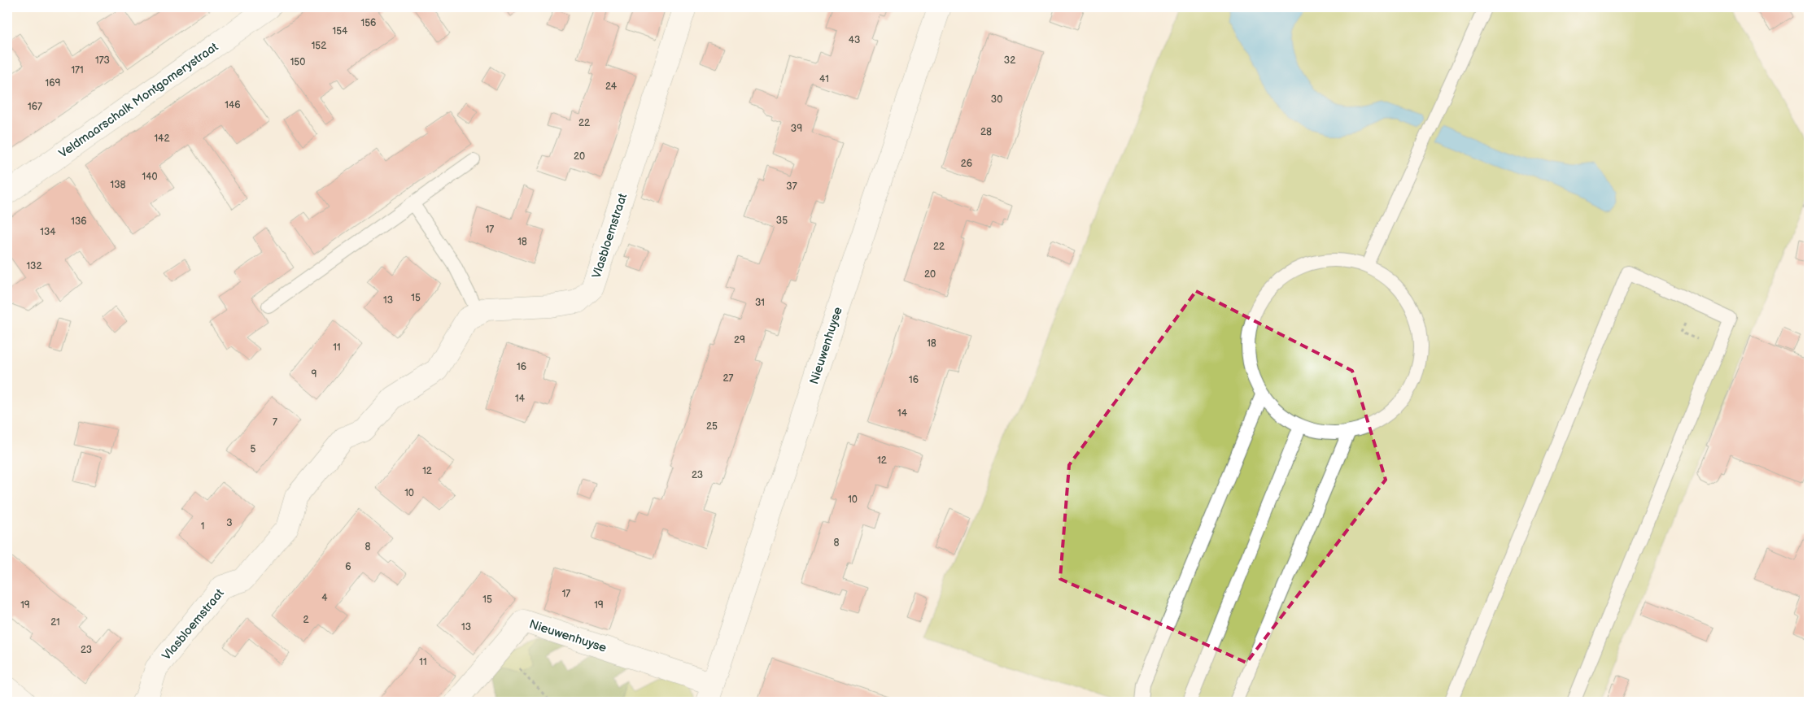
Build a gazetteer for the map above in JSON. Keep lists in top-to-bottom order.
{
  "streets": {
    "street": ["Veldmaarschalk Montgomerystraat", "Vlasbloemstraat", "Nieuwenhuyse"]
  },
  "house_numbers": [
    "156",
    "154",
    "43",
    "152",
    "173",
    "32",
    "150",
    "171",
    "41",
    "169",
    "24",
    "30",
    "146",
    "167",
    "22",
    "39",
    "28",
    "142",
    "20",
    "26",
    "140",
    "138",
    "37",
    "35",
    "136",
    "17",
    "134",
    "18",
    "22",
    "132",
    "20",
    "15",
    "13",
    "31",
    "29",
    "18",
    "11",
    "16",
    "9",
    "27",
    "16",
    "14",
    "14",
    "7",
    "25",
    "5",
    "12",
    "12",
    "23",
    "10",
    "10",
    "3",
    "1",
    "8",
    "8",
    "6",
    "17",
    "4",
    "15",
    "19",
    "19",
    "2",
    "21",
    "13",
    "23",
    "11"
  ]
}
